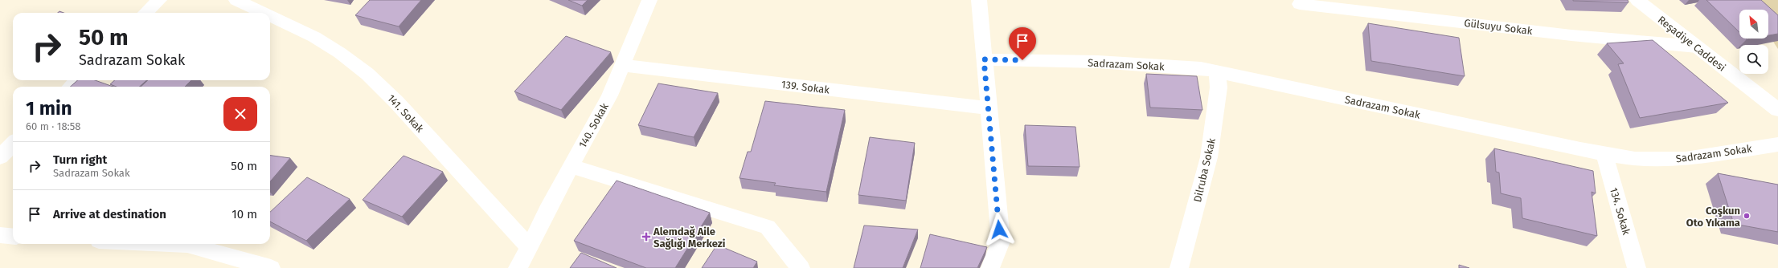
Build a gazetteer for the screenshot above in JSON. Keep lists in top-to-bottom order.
{
  "streets": {
    "street": [
      "Gülsuyu Sokak",
      "Reşadiye Caddesi",
      "Sadrazam Sokak",
      "139. Sokak",
      "141. Sokak",
      "140. Sokak",
      "Dilruba Sokak",
      "134. Sokak"
    ]
  },
  "crossings": [
    ["Gülsuyu Sokak", "Reşadiye Caddesi"],
    ["Sadrazam Sokak", "Dilruba Sokak"],
    ["Sadrazam Sokak", "134. Sokak"],
    ["139. Sokak", "140. Sokak"],
    ["141. Sokak", "140. Sokak"]
  ],
  "places": {
    "other": ["Coşkun Oto Yıkama"],
    "health": ["Alemdağ Aile Sağlığı Merkezi"]
  },
  "north": "top left",
  "page": {
    "turn": ["50 m", "Sadrazam Sokak"],
    "heading": ["1 min", "60 m · 18:58"],
    "list": [
      {
        "name": "Turn right",
        "note": "Sadrazam Sokak",
        "value": "50 m"
      },
      {
        "name": "Arrive at destination",
        "value": "10 m"
      }
    ]
  }
}
